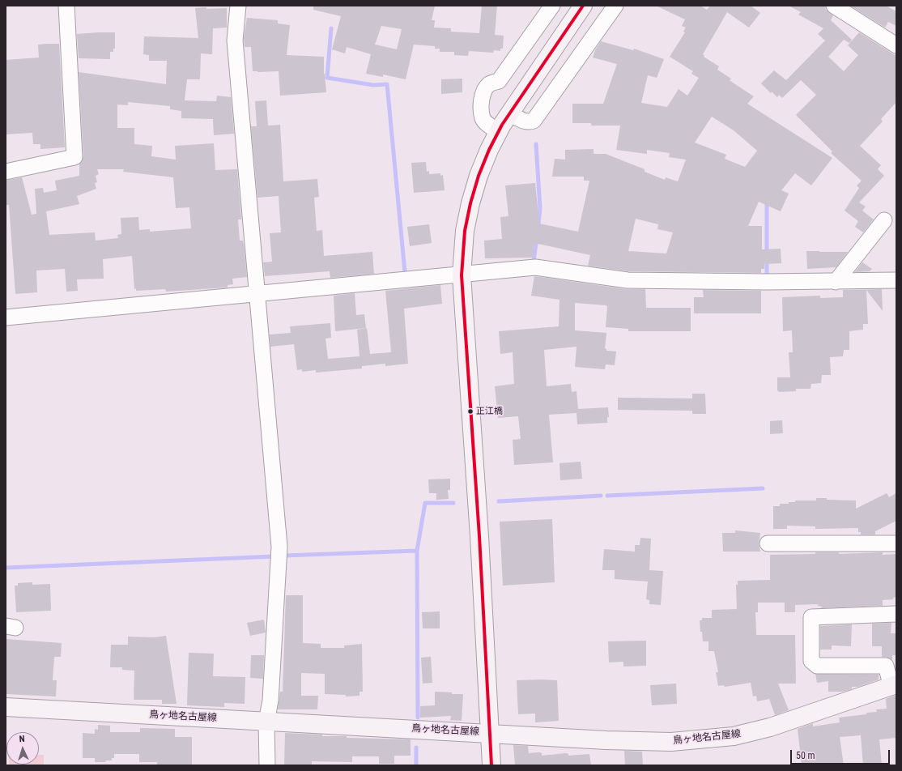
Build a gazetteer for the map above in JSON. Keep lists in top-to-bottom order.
{
  "streets": {
    "main road": ["鳥ヶ地名古屋線"]
  },
  "places": ["正江橋"],
  "scale_bar": "50 m",
  "north": "top"
}
